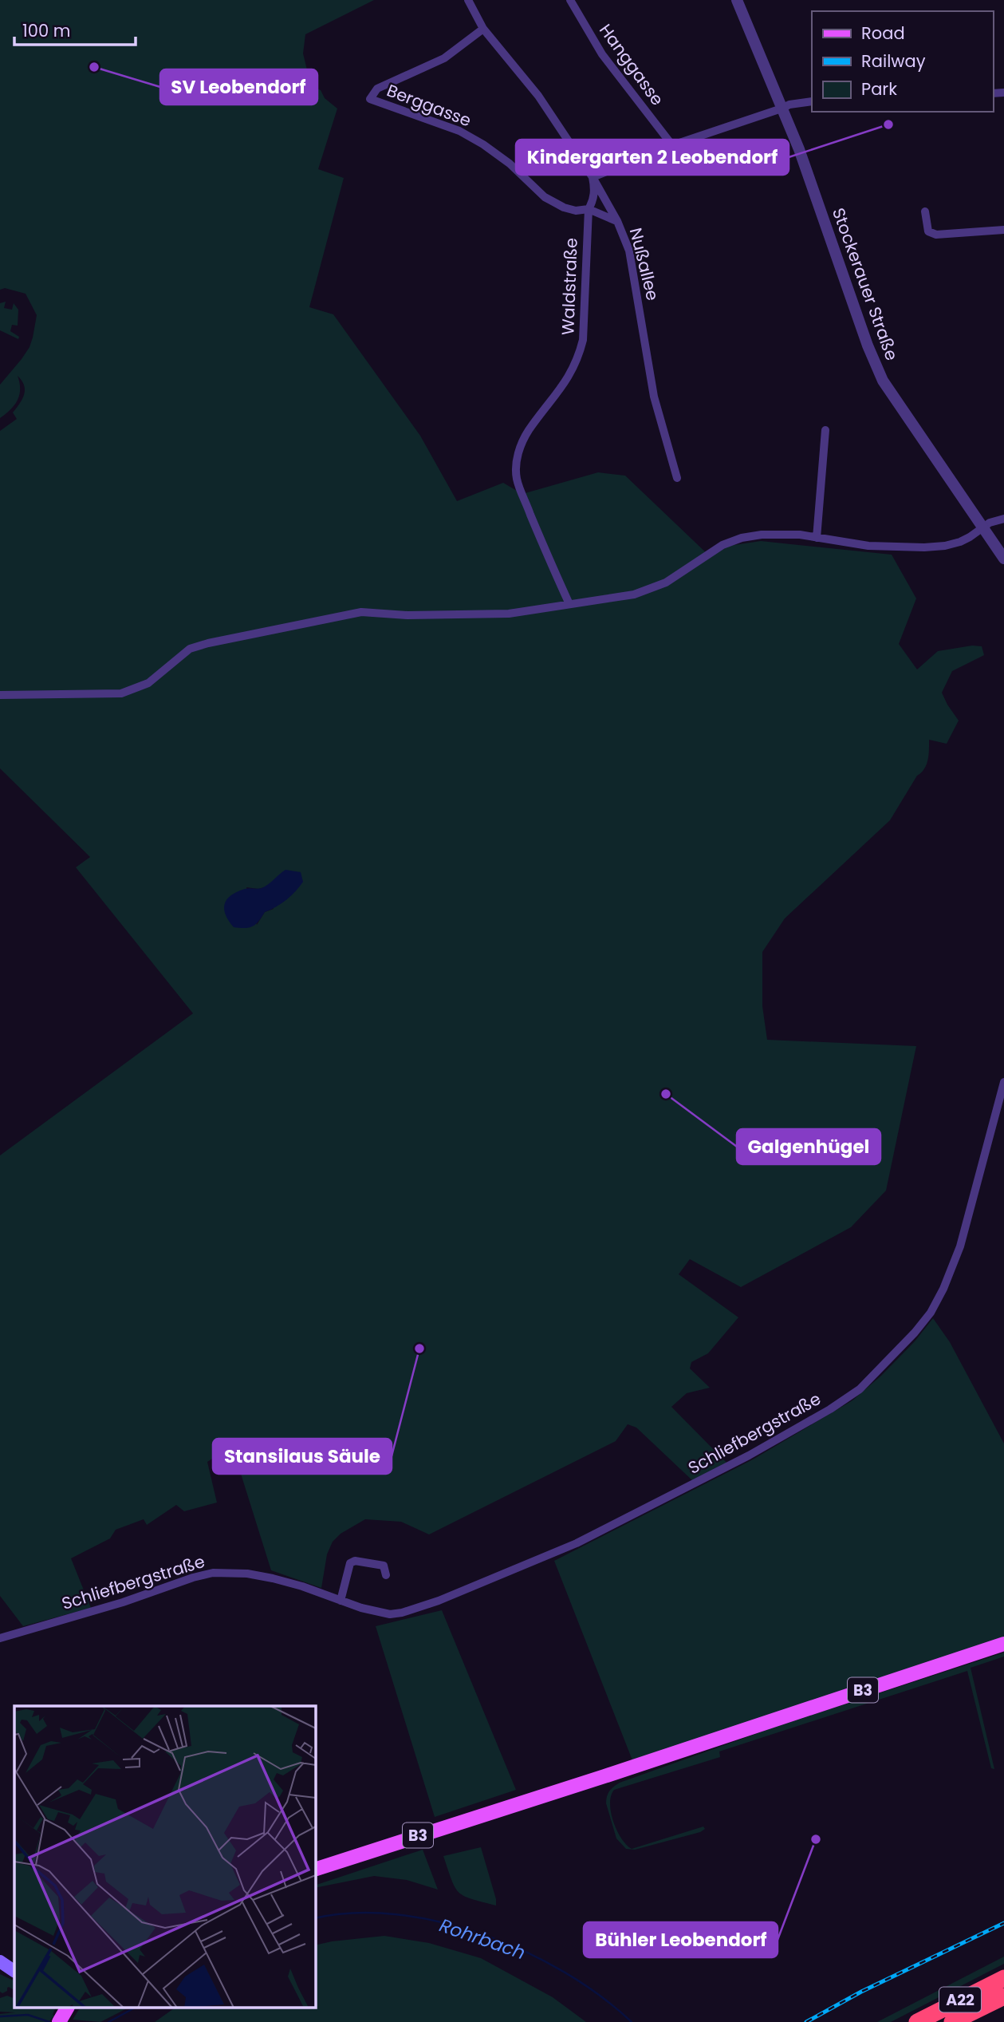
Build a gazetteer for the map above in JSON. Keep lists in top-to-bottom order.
{
  "streets": {
    "highway": ["A22"],
    "main road": ["B3"],
    "street": [
      "Hanggasse",
      "Berggasse",
      "Nußallee",
      "Stockerauer Straße",
      "Waldstraße",
      "Schliefbergstraße"
    ]
  },
  "crossings": [
    ["Berggasse", "Nußallee"],
    ["Berggasse", "Waldstraße"]
  ],
  "water": ["Rohrbach"],
  "places": [
    "SV Leobendorf",
    "Kindergarten 2 Leobendorf",
    "Galgenhügel",
    "Stansilaus Säule",
    "Bühler Leobendorf"
  ],
  "legend": ["Road", "Railway", "Park"],
  "scale_bar": "100 m"
}
